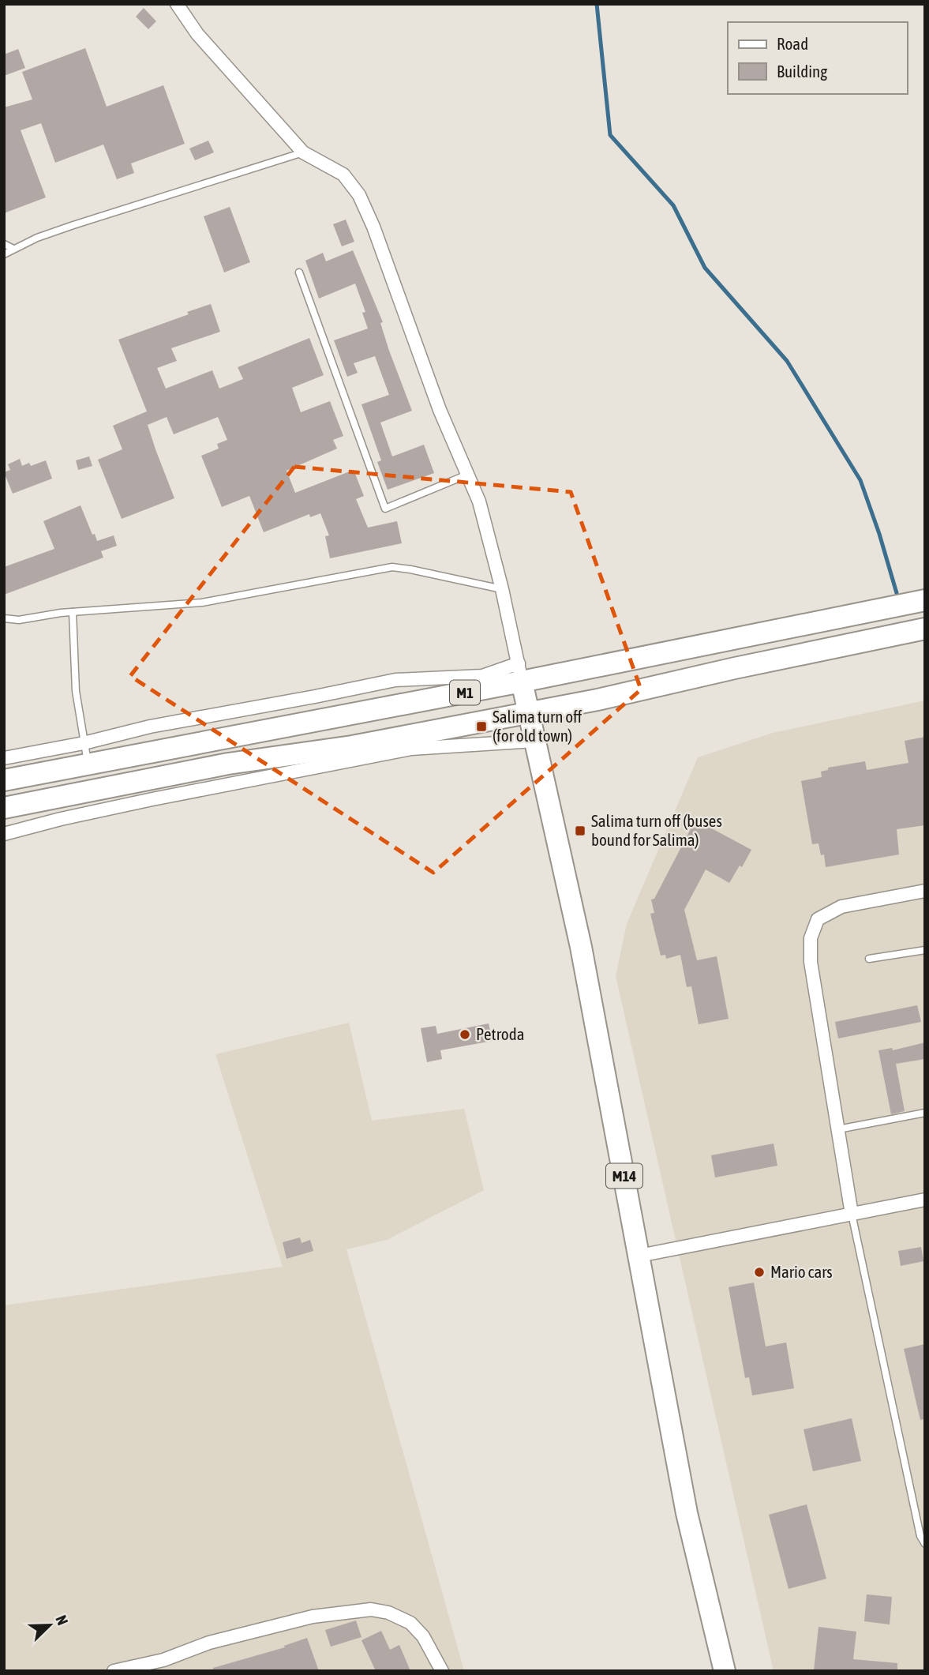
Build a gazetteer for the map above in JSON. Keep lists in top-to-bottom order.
{
  "streets": {
    "highway": ["M1", "M14"]
  },
  "crossings": [
    ["M1", "M14"]
  ],
  "places": {
    "transit": ["Salima turn off (for old town)", "Salima turn off (buses bound for Salima)"],
    "other": ["Petroda", "Mario cars"]
  },
  "legend": ["Road", "Building"],
  "north": "top right"
}
